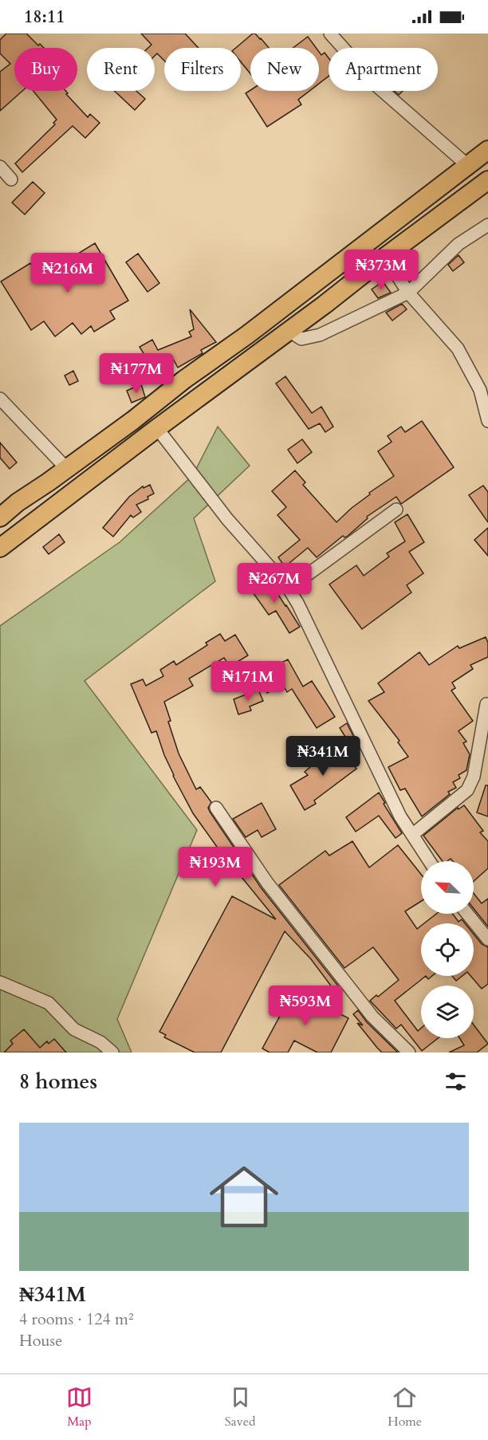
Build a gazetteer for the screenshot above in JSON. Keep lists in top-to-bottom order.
{
  "north": "top left",
  "page": {
    "status": "18:11",
    "chip": [
      "Buy",
      "Rent",
      "Filters",
      "New",
      "Apartment"
    ],
    "price": [
      "₦373M",
      "₦216M",
      "₦177M",
      "₦267M",
      "₦171M",
      "₦341M",
      "₦193M",
      "₦593M"
    ],
    "heading": "8 homes",
    "list": [
      {
        "name": "₦341M",
        "note": "4 rooms · 124 m² · House"
      }
    ],
    "tabs": ["Map", "Saved", "Home"]
  }
}
